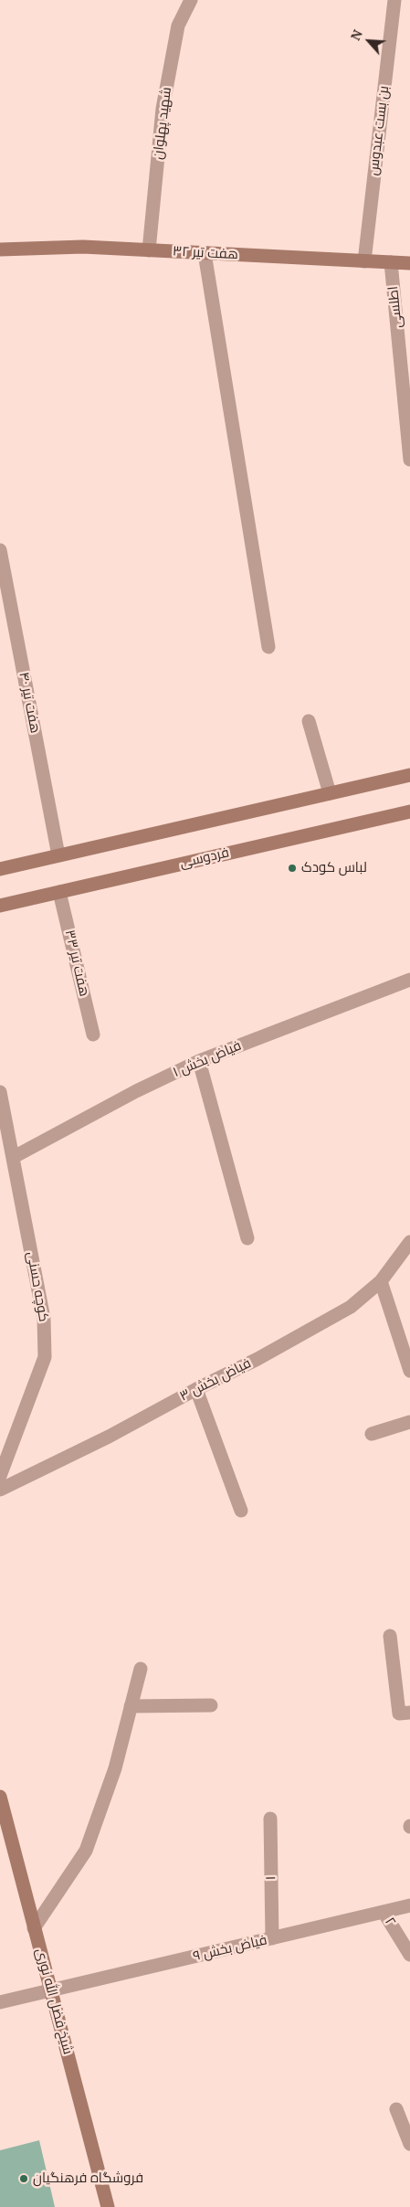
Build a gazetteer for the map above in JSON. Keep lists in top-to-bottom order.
{
  "streets": {
    "street": [
      "شهید پهلوان",
      "بن بست عبدوس",
      "هفت تیر ۳۲",
      "اطلسی",
      "هفت تیر ۴۰",
      "فردوسی",
      "هفت تیر ۳۳",
      "فیاض بخش ۱",
      "کوچه حسنی",
      "فیاض بخش ۳",
      "۱",
      "۲",
      "فیاض بخش ۹",
      "شیخ فضل الله نوری"
    ]
  },
  "crossings": [
    ["شهید پهلوان", "هفت تیر ۳۲"],
    ["بن بست عبدوس", "هفت تیر ۳۲"],
    ["هفت تیر ۳۲", "اطلسی"],
    ["فردوسی", "هفت تیر ۳۳"],
    ["فیاض بخش ۱", "کوچه حسنی"],
    ["۱", "فیاض بخش ۹"],
    ["۲", "فیاض بخش ۹"],
    ["فیاض بخش ۹", "شیخ فضل الله نوری"]
  ],
  "places": ["لباس کودک", "فروشگاه فرهنگیان"],
  "north": "top left"
}
